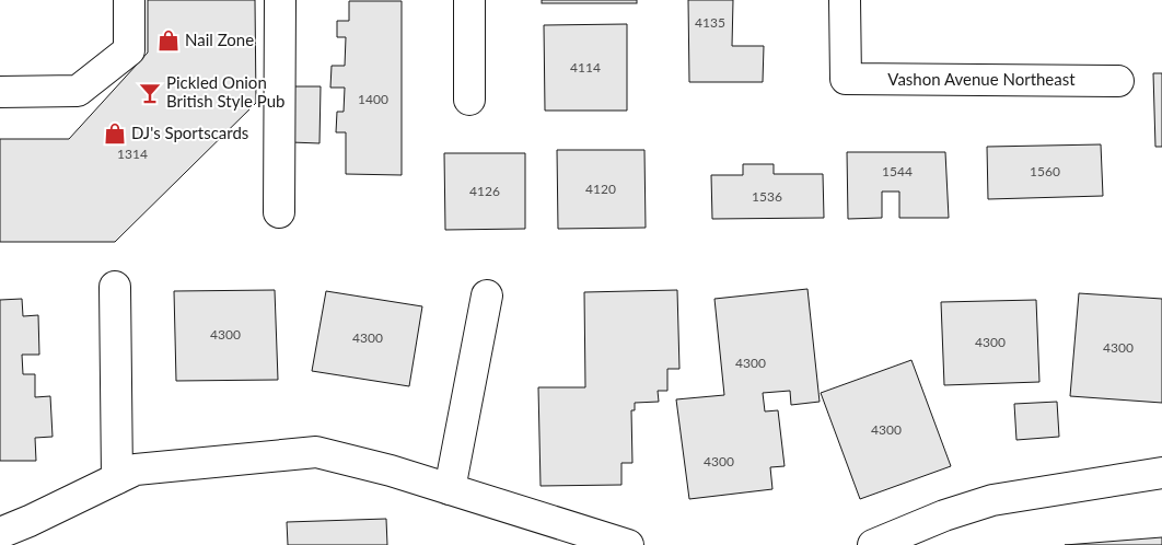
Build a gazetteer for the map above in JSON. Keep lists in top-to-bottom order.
{
  "streets": {
    "street": ["Vashon Avenue Northeast"]
  },
  "places": {
    "shop": ["Nail Zone", "DJ's Sportscards"],
    "bar": ["Pickled Onion British Style Pub"]
  },
  "house_numbers": [
    "4135",
    "4114",
    "1400",
    "1314",
    "1544",
    "1560",
    "4120",
    "4126",
    "1536",
    "4300",
    "4300",
    "4300",
    "4300",
    "4300",
    "4300",
    "4300"
  ]
}
